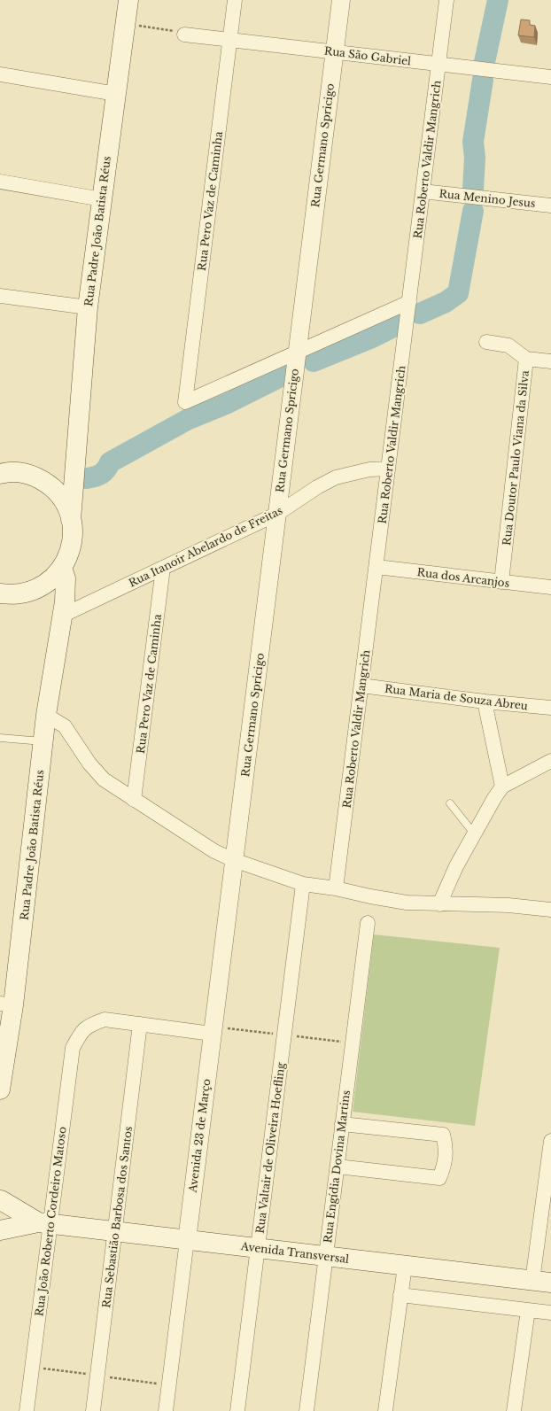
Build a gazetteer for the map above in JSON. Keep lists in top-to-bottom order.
{
  "streets": {
    "main road": ["Rua Padre João Batista Réus", "Avenida Transversal"],
    "street": [
      "Rua São Gabriel",
      "Rua Germano Spricigo",
      "Rua Roberto Valdir Mangrich",
      "Rua Menino Jesus",
      "Rua Pero Vaz de Caminha",
      "Rua Doutor Paulo Viana da Silva",
      "Rua Itanoir Abelardo de Freitas",
      "Rua dos Arcanjos",
      "Rua Maria de Souza Abreu",
      "Avenida 23 de Março",
      "Rua Valtair de Oliveira Hoefling",
      "Rua Engídia Dovina Martins",
      "Rua Sebastião Barbosa dos Santos",
      "Rua João Roberto Cordeiro Matoso"
    ]
  },
  "crossings": [
    ["Rua São Gabriel", "Rua Germano Spricigo"],
    ["Rua São Gabriel", "Rua Roberto Valdir Mangrich"],
    ["Rua São Gabriel", "Rua Pero Vaz de Caminha"],
    ["Rua Germano Spricigo", "Rua Pero Vaz de Caminha"],
    ["Rua Germano Spricigo", "Rua Itanoir Abelardo de Freitas"],
    ["Rua Germano Spricigo", "Avenida 23 de Março"],
    ["Rua Roberto Valdir Mangrich", "Rua Menino Jesus"],
    ["Rua Roberto Valdir Mangrich", "Rua Itanoir Abelardo de Freitas"],
    ["Rua Roberto Valdir Mangrich", "Rua dos Arcanjos"],
    ["Rua Roberto Valdir Mangrich", "Rua Maria de Souza Abreu"],
    ["Rua Pero Vaz de Caminha", "Rua Itanoir Abelardo de Freitas"],
    ["Rua Padre João Batista Réus", "Rua Itanoir Abelardo de Freitas"],
    ["Rua Doutor Paulo Viana da Silva", "Rua dos Arcanjos"],
    ["Avenida 23 de Março", "Avenida Transversal"],
    ["Rua Valtair de Oliveira Hoefling", "Avenida Transversal"],
    ["Rua Engídia Dovina Martins", "Avenida Transversal"],
    ["Rua Sebastião Barbosa dos Santos", "Rua João Roberto Cordeiro Matoso"],
    ["Rua Sebastião Barbosa dos Santos", "Avenida Transversal"],
    ["Rua João Roberto Cordeiro Matoso", "Avenida Transversal"]
  ]
}
